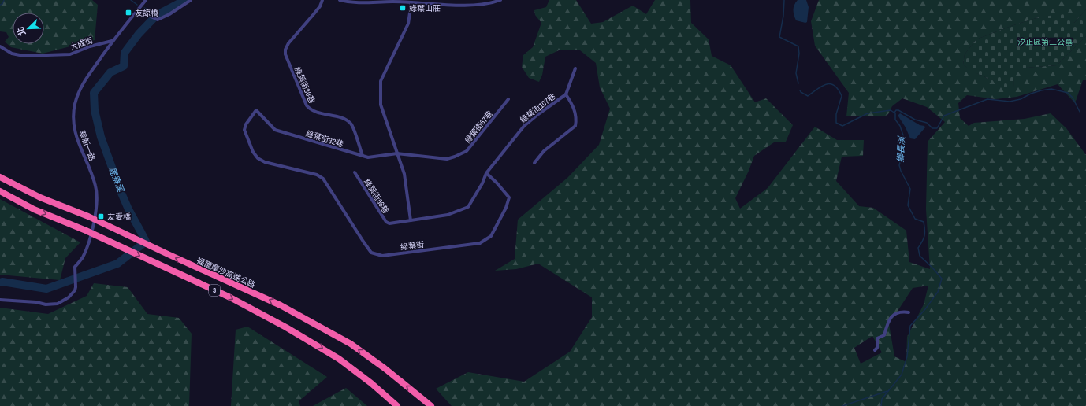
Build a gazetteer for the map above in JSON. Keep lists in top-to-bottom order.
{
  "streets": {
    "highway": ["福爾摩沙高速公路", "3"],
    "street": [
      "大成街",
      "綠葉街30巷",
      "綠葉街107巷",
      "綠葉街67巷",
      "綠葉街32巷",
      "華新一路",
      "綠葉街56巷",
      "綠葉街"
    ]
  },
  "crossings": [
    ["大成街", "華新一路"],
    ["綠葉街30巷", "綠葉街32巷"],
    ["綠葉街107巷", "綠葉街"],
    ["綠葉街67巷", "綠葉街32巷"],
    ["綠葉街32巷", "綠葉街"]
  ],
  "water": ["鄉長溪", "鹿寮溪"],
  "parks": ["汐止區第三公墓"],
  "places": {
    "transit": ["綠葉山莊", "友諒橋", "友愛橋"]
  },
  "north": "bottom left"
}
